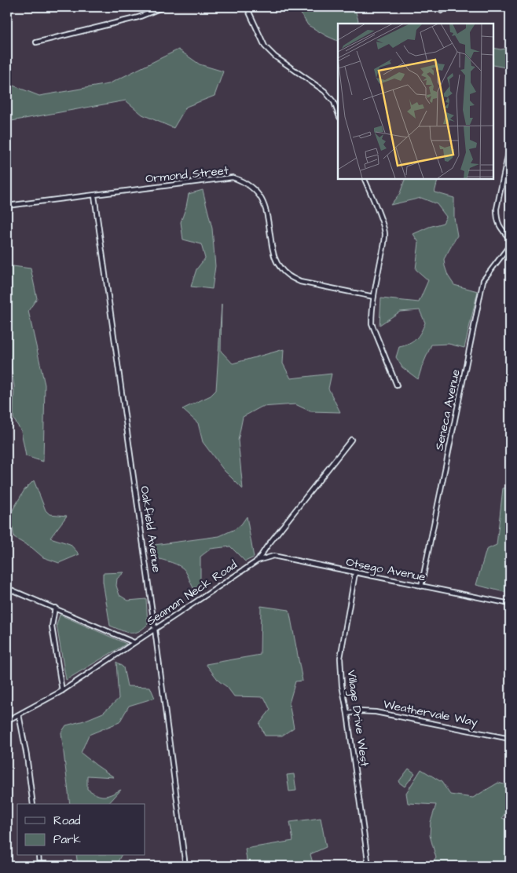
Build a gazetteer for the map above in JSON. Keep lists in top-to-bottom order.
{
  "streets": {
    "street": [
      "Ormond Street",
      "Seneca Avenue",
      "Oakfield Avenue",
      "Otsego Avenue",
      "Seaman Neck Road",
      "Weathervale Way",
      "Village Drive West"
    ]
  },
  "crossings": [
    ["Ormond Street", "Oakfield Avenue"],
    ["Seneca Avenue", "Otsego Avenue"],
    ["Oakfield Avenue", "Seaman Neck Road"],
    ["Otsego Avenue", "Seaman Neck Road"],
    ["Otsego Avenue", "Village Drive West"],
    ["Weathervale Way", "Village Drive West"]
  ],
  "legend": ["Road", "Park"]
}
